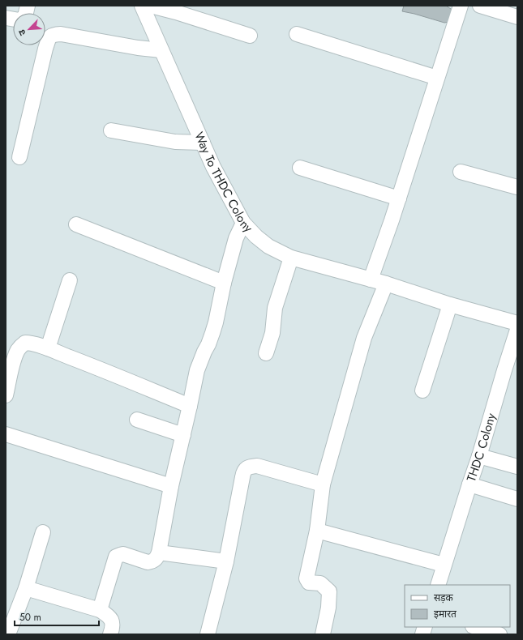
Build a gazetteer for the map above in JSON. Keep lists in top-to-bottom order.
{
  "streets": {
    "street": ["Way To THDC Colony", "THDC Colony"]
  },
  "legend": ["सड़क", "इमारत"],
  "scale_bar": "50 m",
  "north": "bottom left"
}
